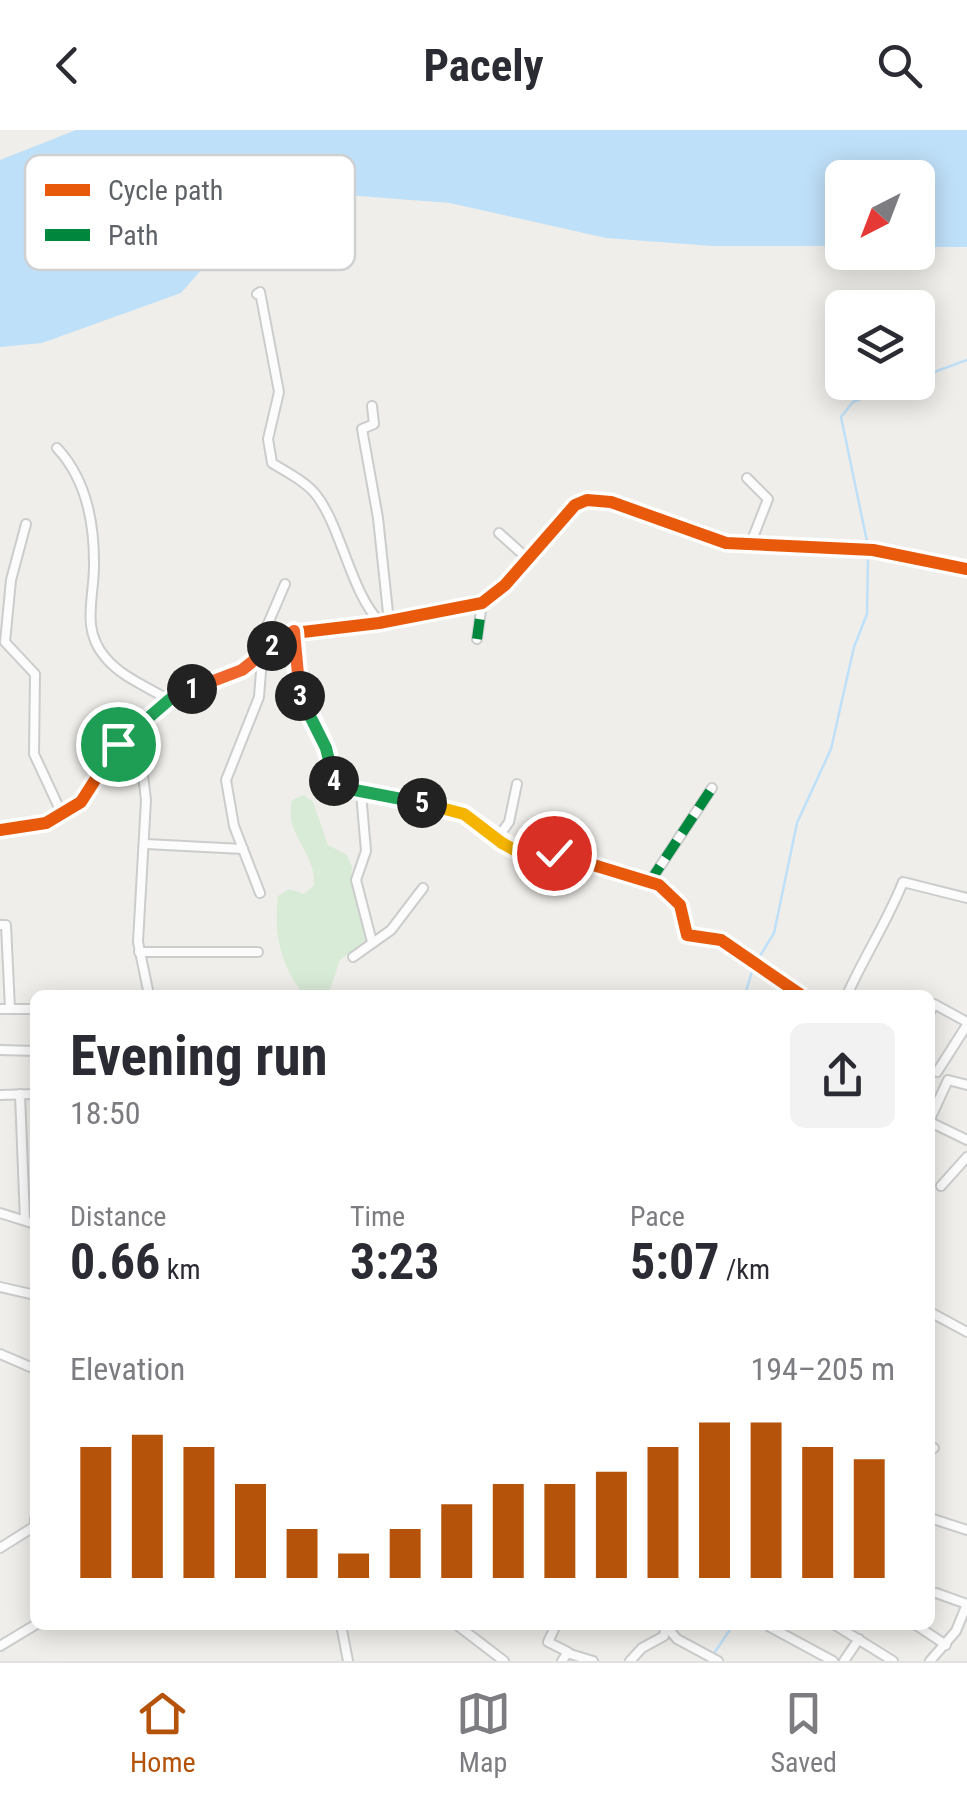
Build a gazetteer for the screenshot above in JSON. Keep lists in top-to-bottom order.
{
  "legend": ["Cycle path", "Path"],
  "north": "bottom left",
  "page": {
    "header": "Pacely",
    "pins": [
      "2",
      "1",
      "3",
      "4",
      "5"
    ],
    "heading": ["Evening run", "18:50"],
    "stats": [
      ["Distance", "0.66 km"],
      ["Time", "3:23"],
      ["Pace", "5:07 /km"]
    ],
    "chart": ["Elevation", "194–205 m"],
    "tabs": ["Home", "Map", "Saved"]
  }
}
